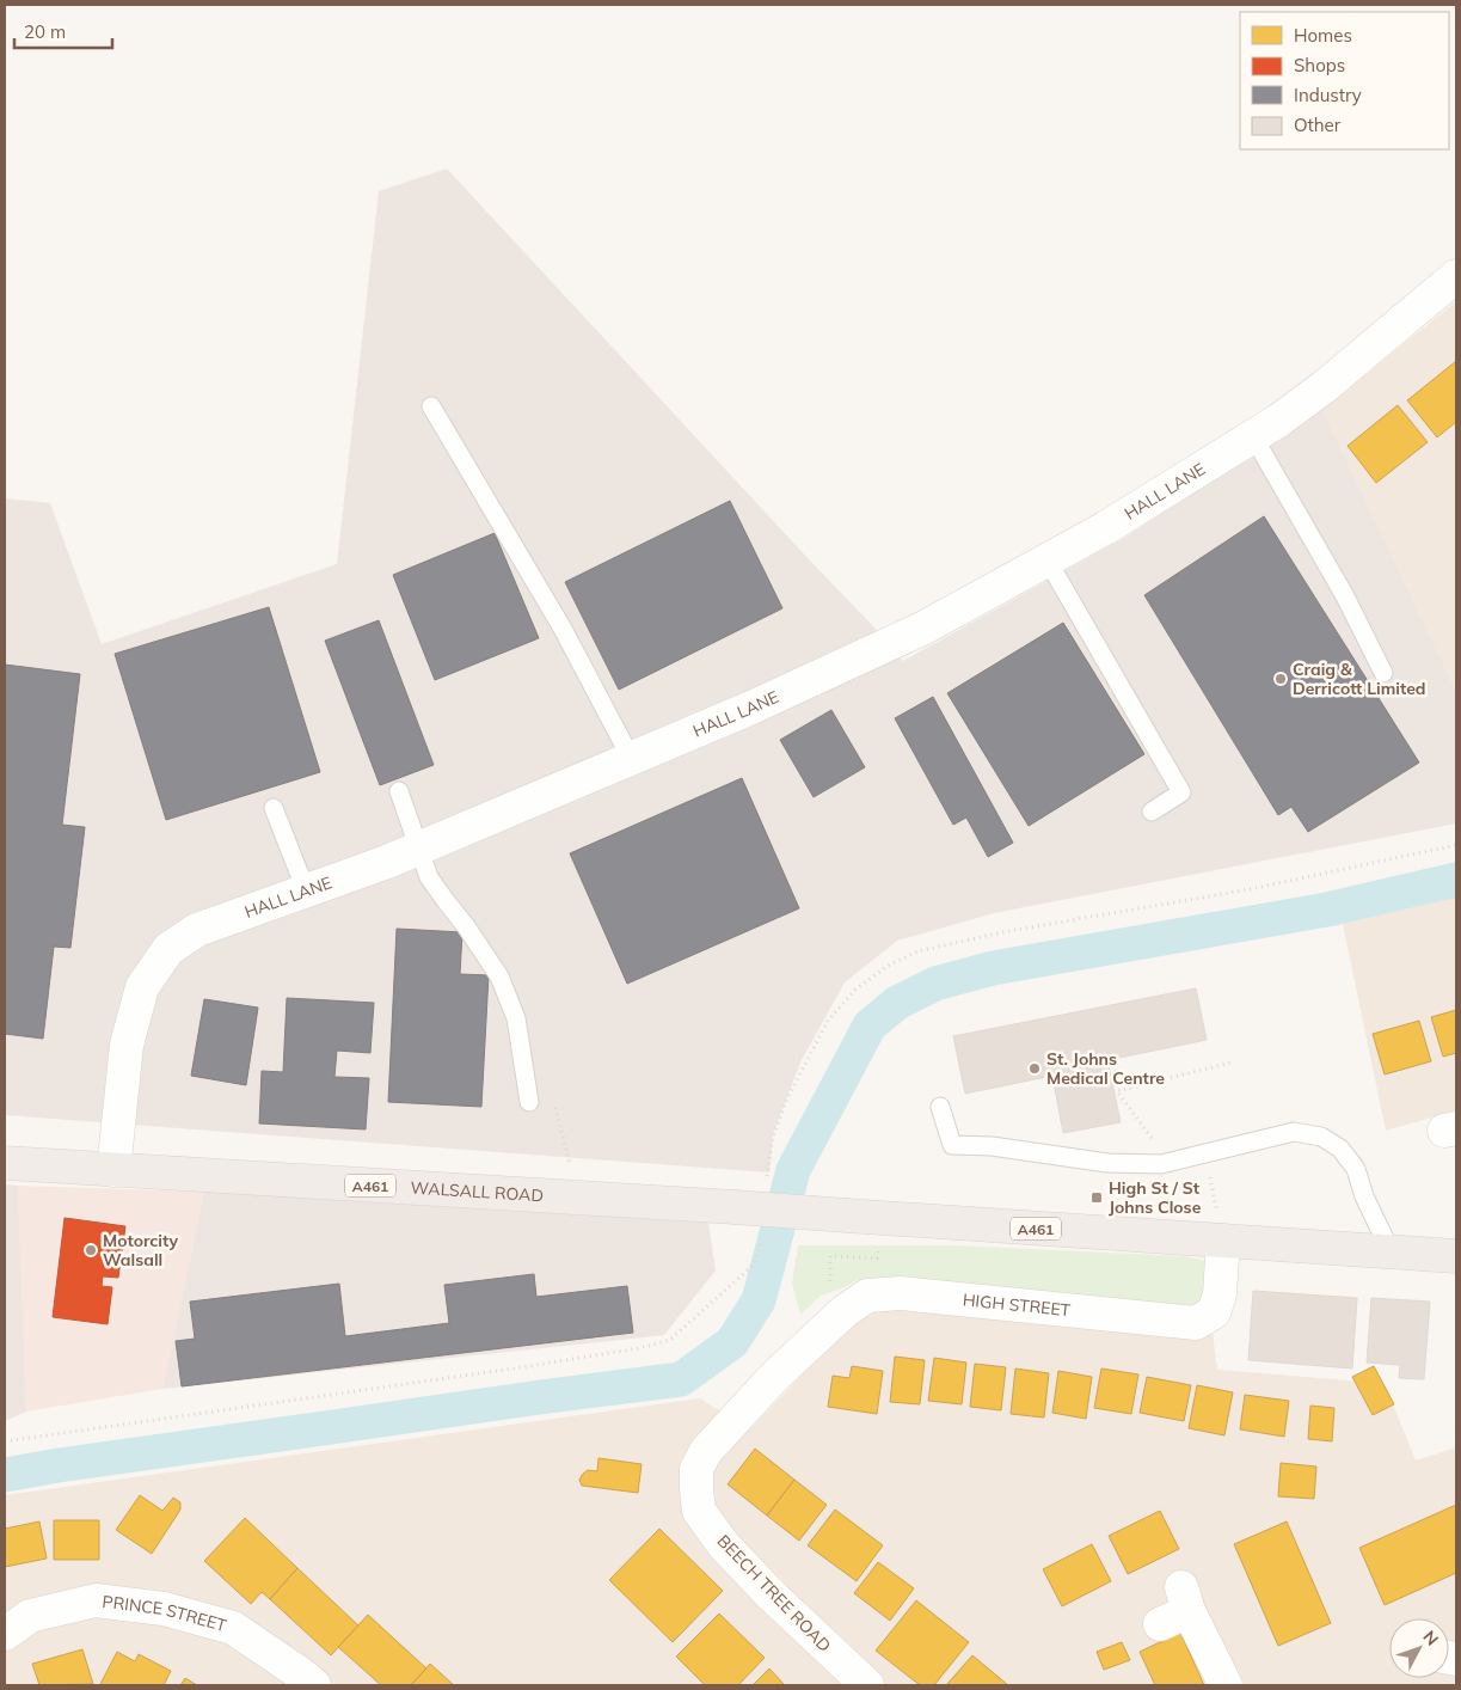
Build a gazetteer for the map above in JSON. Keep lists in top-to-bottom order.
{
  "streets": {
    "highway": ["A461", "WALSALL ROAD"],
    "street": [
      "HALL LANE",
      "HIGH STREET",
      "BEECH TREE ROAD",
      "PRINCE STREET"
    ]
  },
  "crossings": [
    ["HALL LANE", "WALSALL ROAD"],
    ["A461", "WALSALL ROAD"],
    ["A461", "HIGH STREET"],
    ["WALSALL ROAD", "HIGH STREET"],
    ["HIGH STREET", "BEECH TREE ROAD"]
  ],
  "places": {
    "other": ["Craig & Derricott Limited", "St. Johns Medical Centre", "Motorcity Walsall"],
    "transit": ["High St / St Johns Close"]
  },
  "legend": [
    "Homes",
    "Shops",
    "Industry",
    "Other"
  ],
  "scale_bar": "20 m",
  "north": "top right"
}
